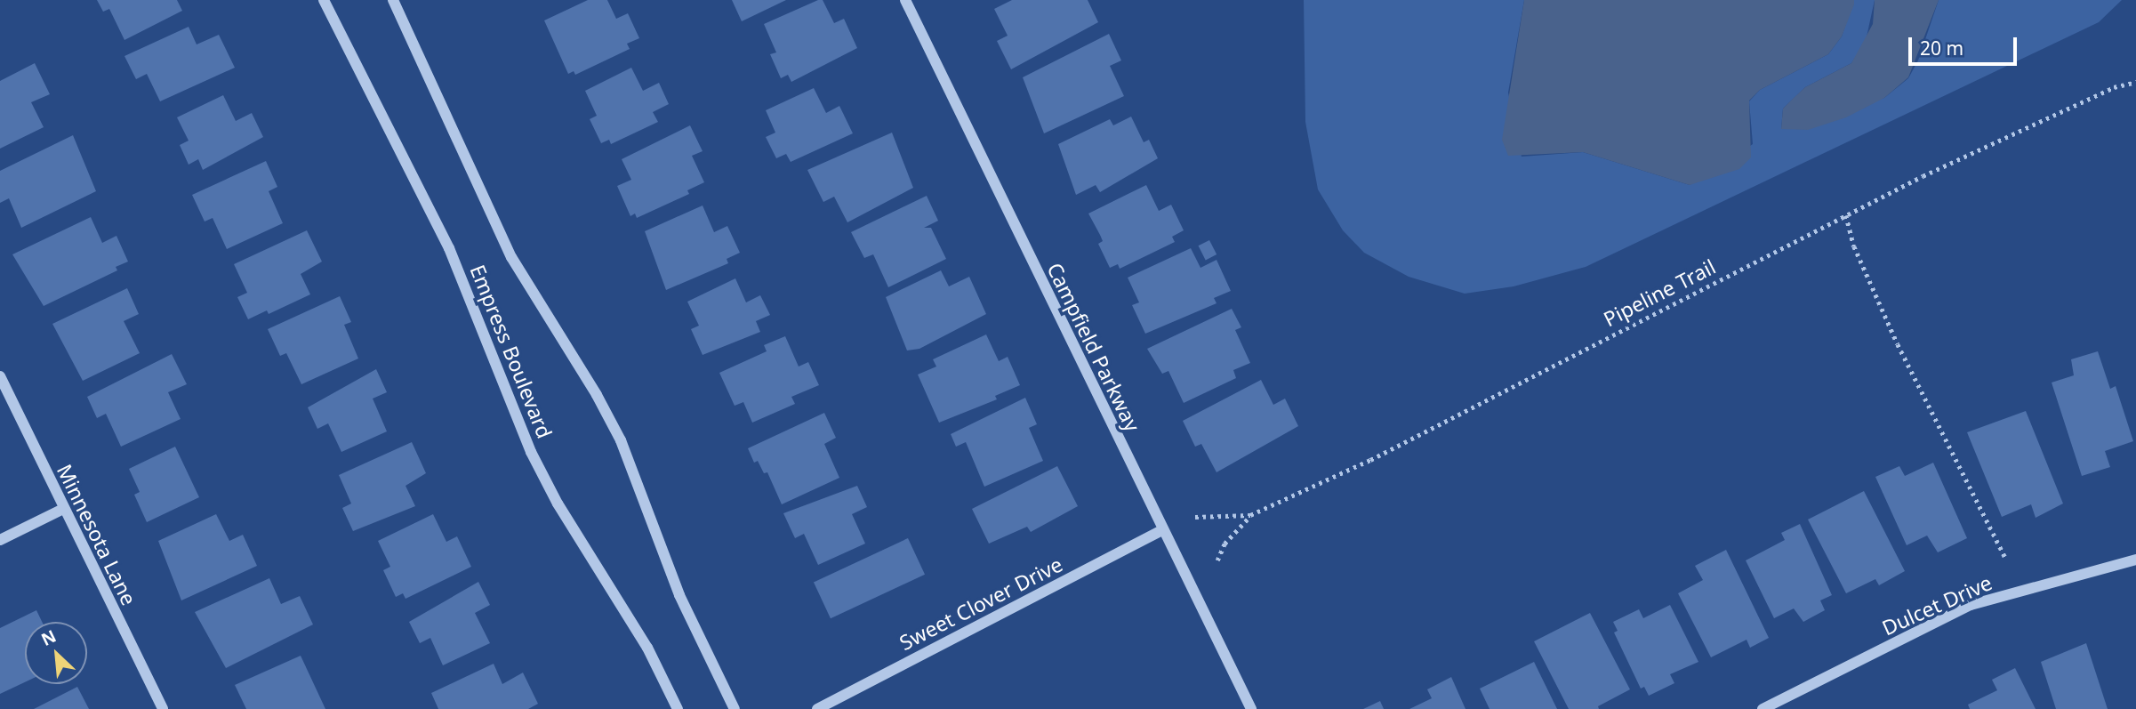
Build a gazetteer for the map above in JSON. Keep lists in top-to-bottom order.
{
  "streets": {
    "street": [
      "Campfield Parkway",
      "Empress Boulevard",
      "Minnesota Lane",
      "Sweet Clover Drive",
      "Dulcet Drive"
    ],
    "path": ["Pipeline Trail"]
  },
  "crossings": [
    ["Campfield Parkway", "Sweet Clover Drive"]
  ],
  "scale_bar": "20 m",
  "north": "top left"
}
